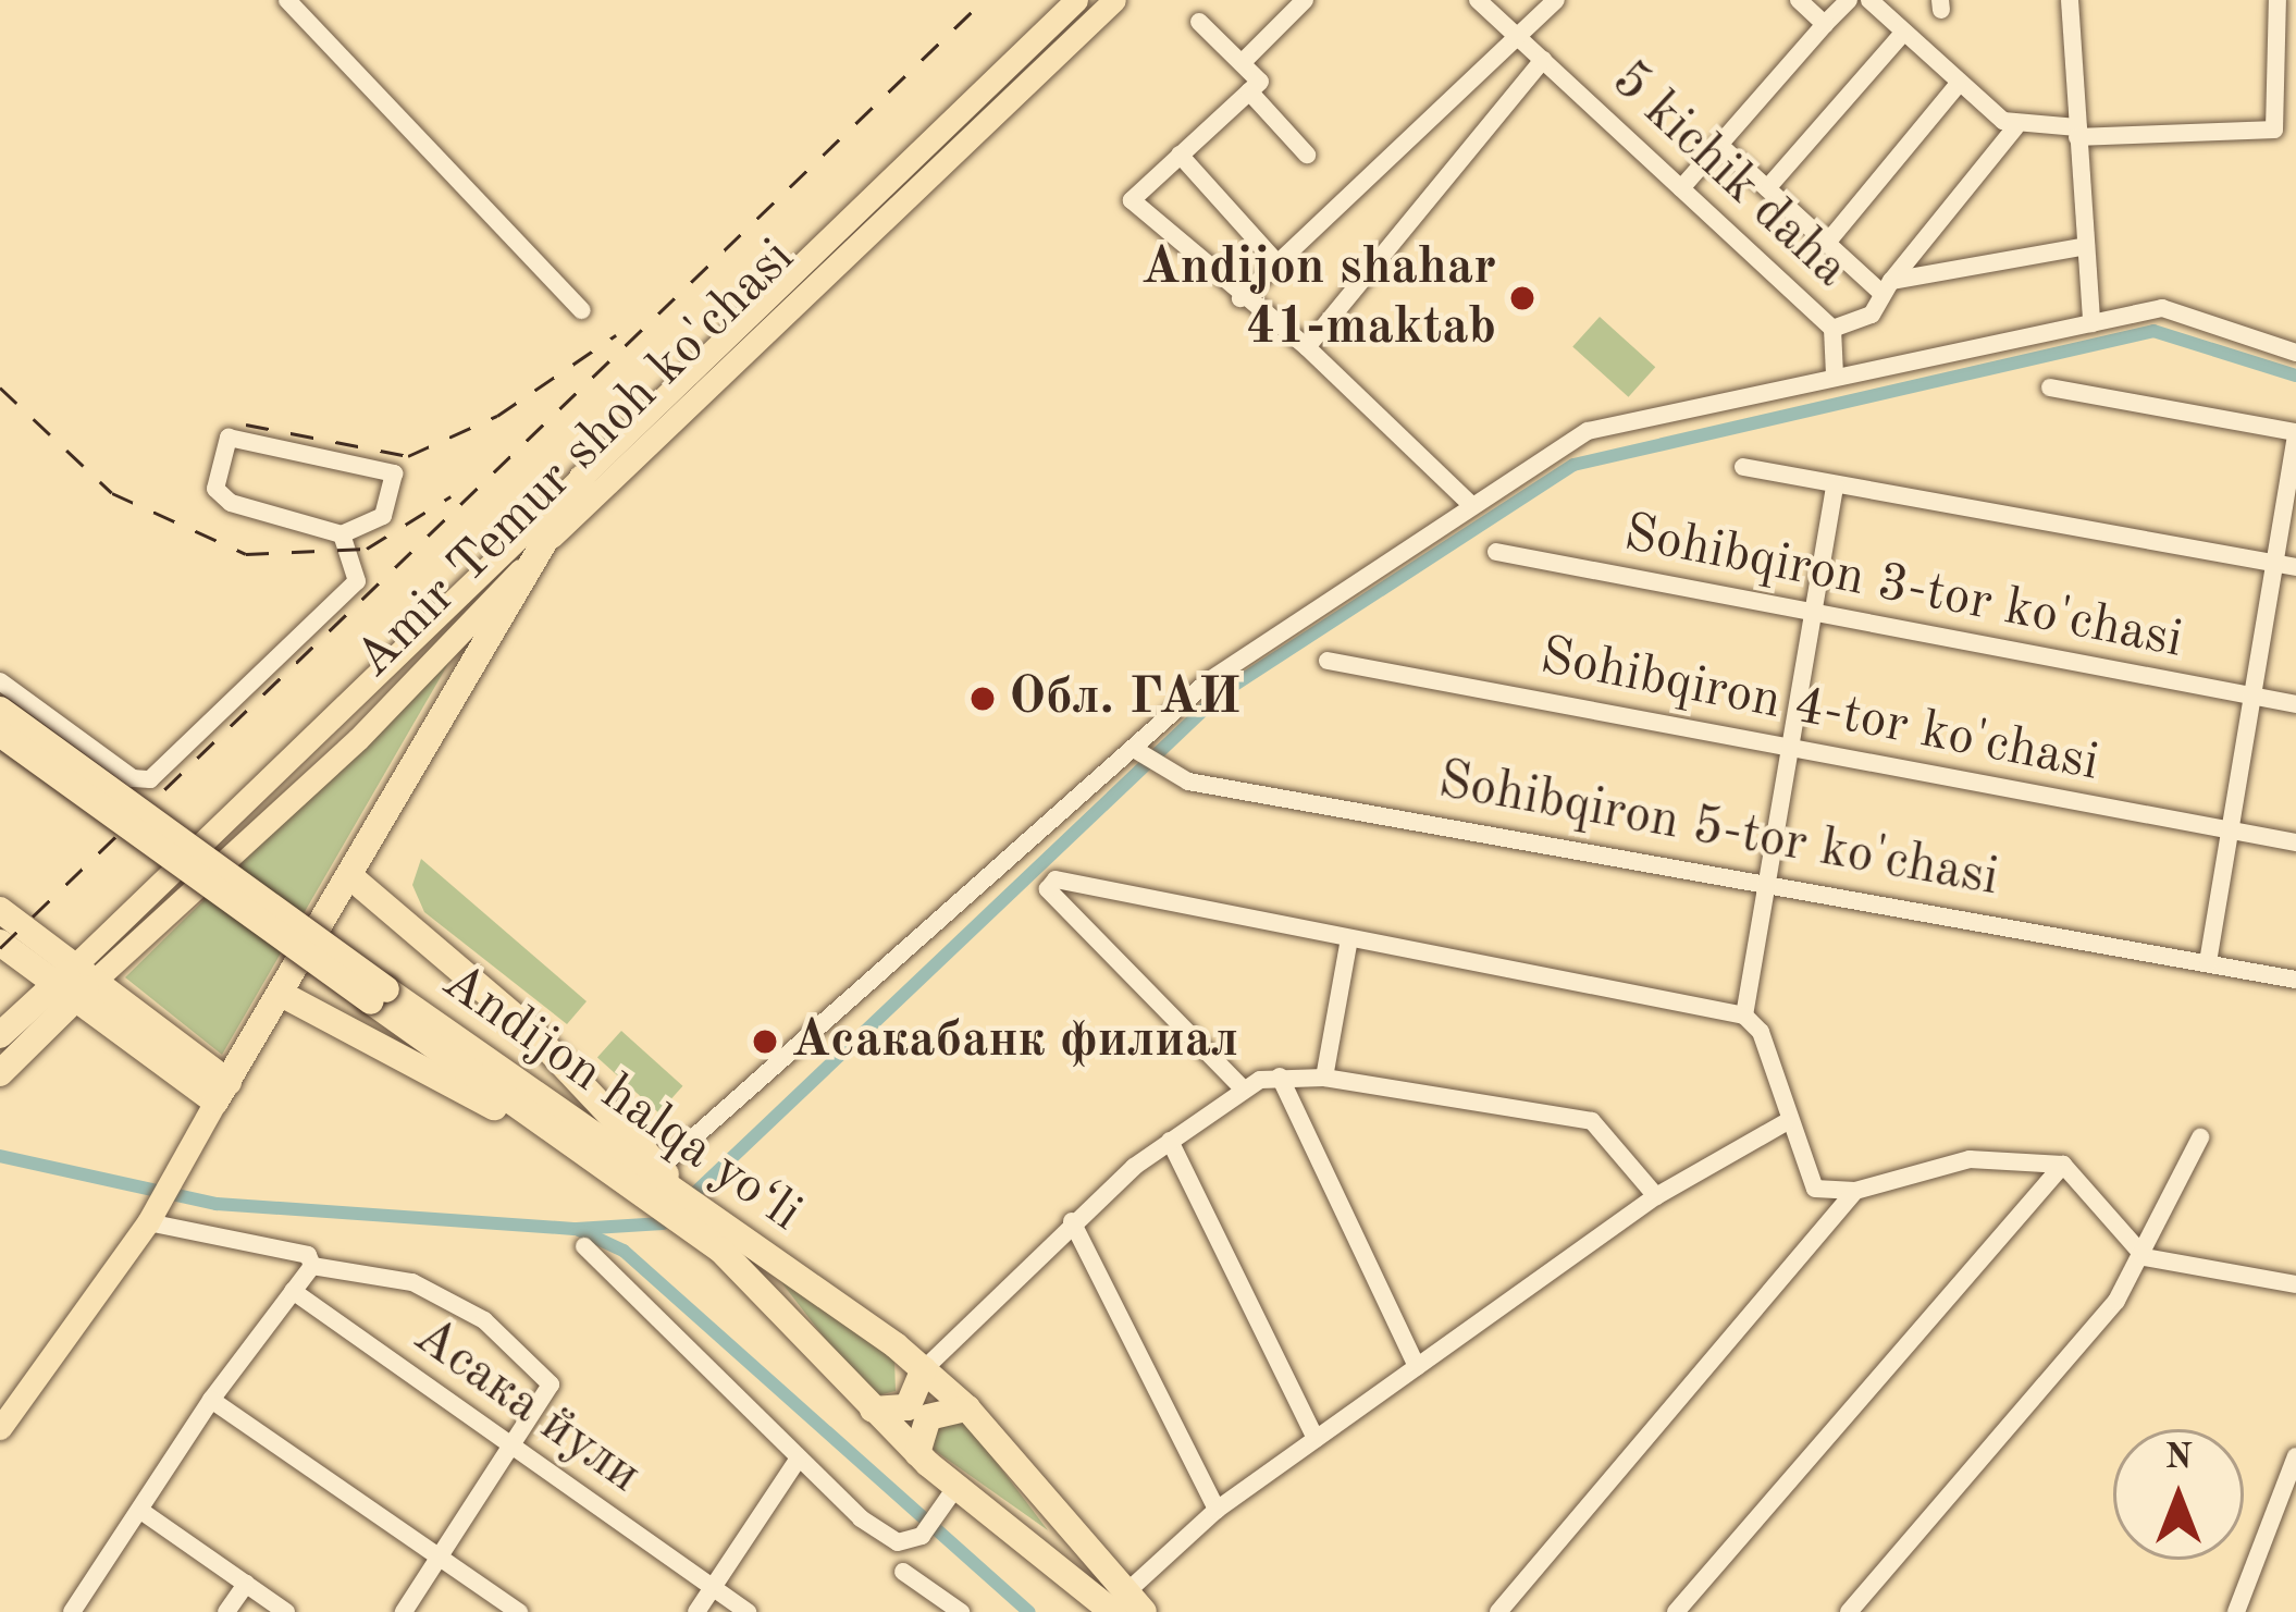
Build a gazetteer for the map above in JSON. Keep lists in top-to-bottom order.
{
  "streets": {
    "highway": ["Andijon halqa yo‘li"],
    "main road": ["Amir Temur shoh ko'chasi"],
    "street": [
      "5 kichik daha",
      "Sohibqiron 3-tor ko'chasi",
      "Sohibqiron 4-tor ko'chasi",
      "Sohibqiron 5-tor ko'chasi",
      "Асака йули"
    ]
  },
  "places": ["Andijon shahar 41-maktab", "Обл. ГАИ", "Асакабанк филиал"],
  "north": "top"
}
